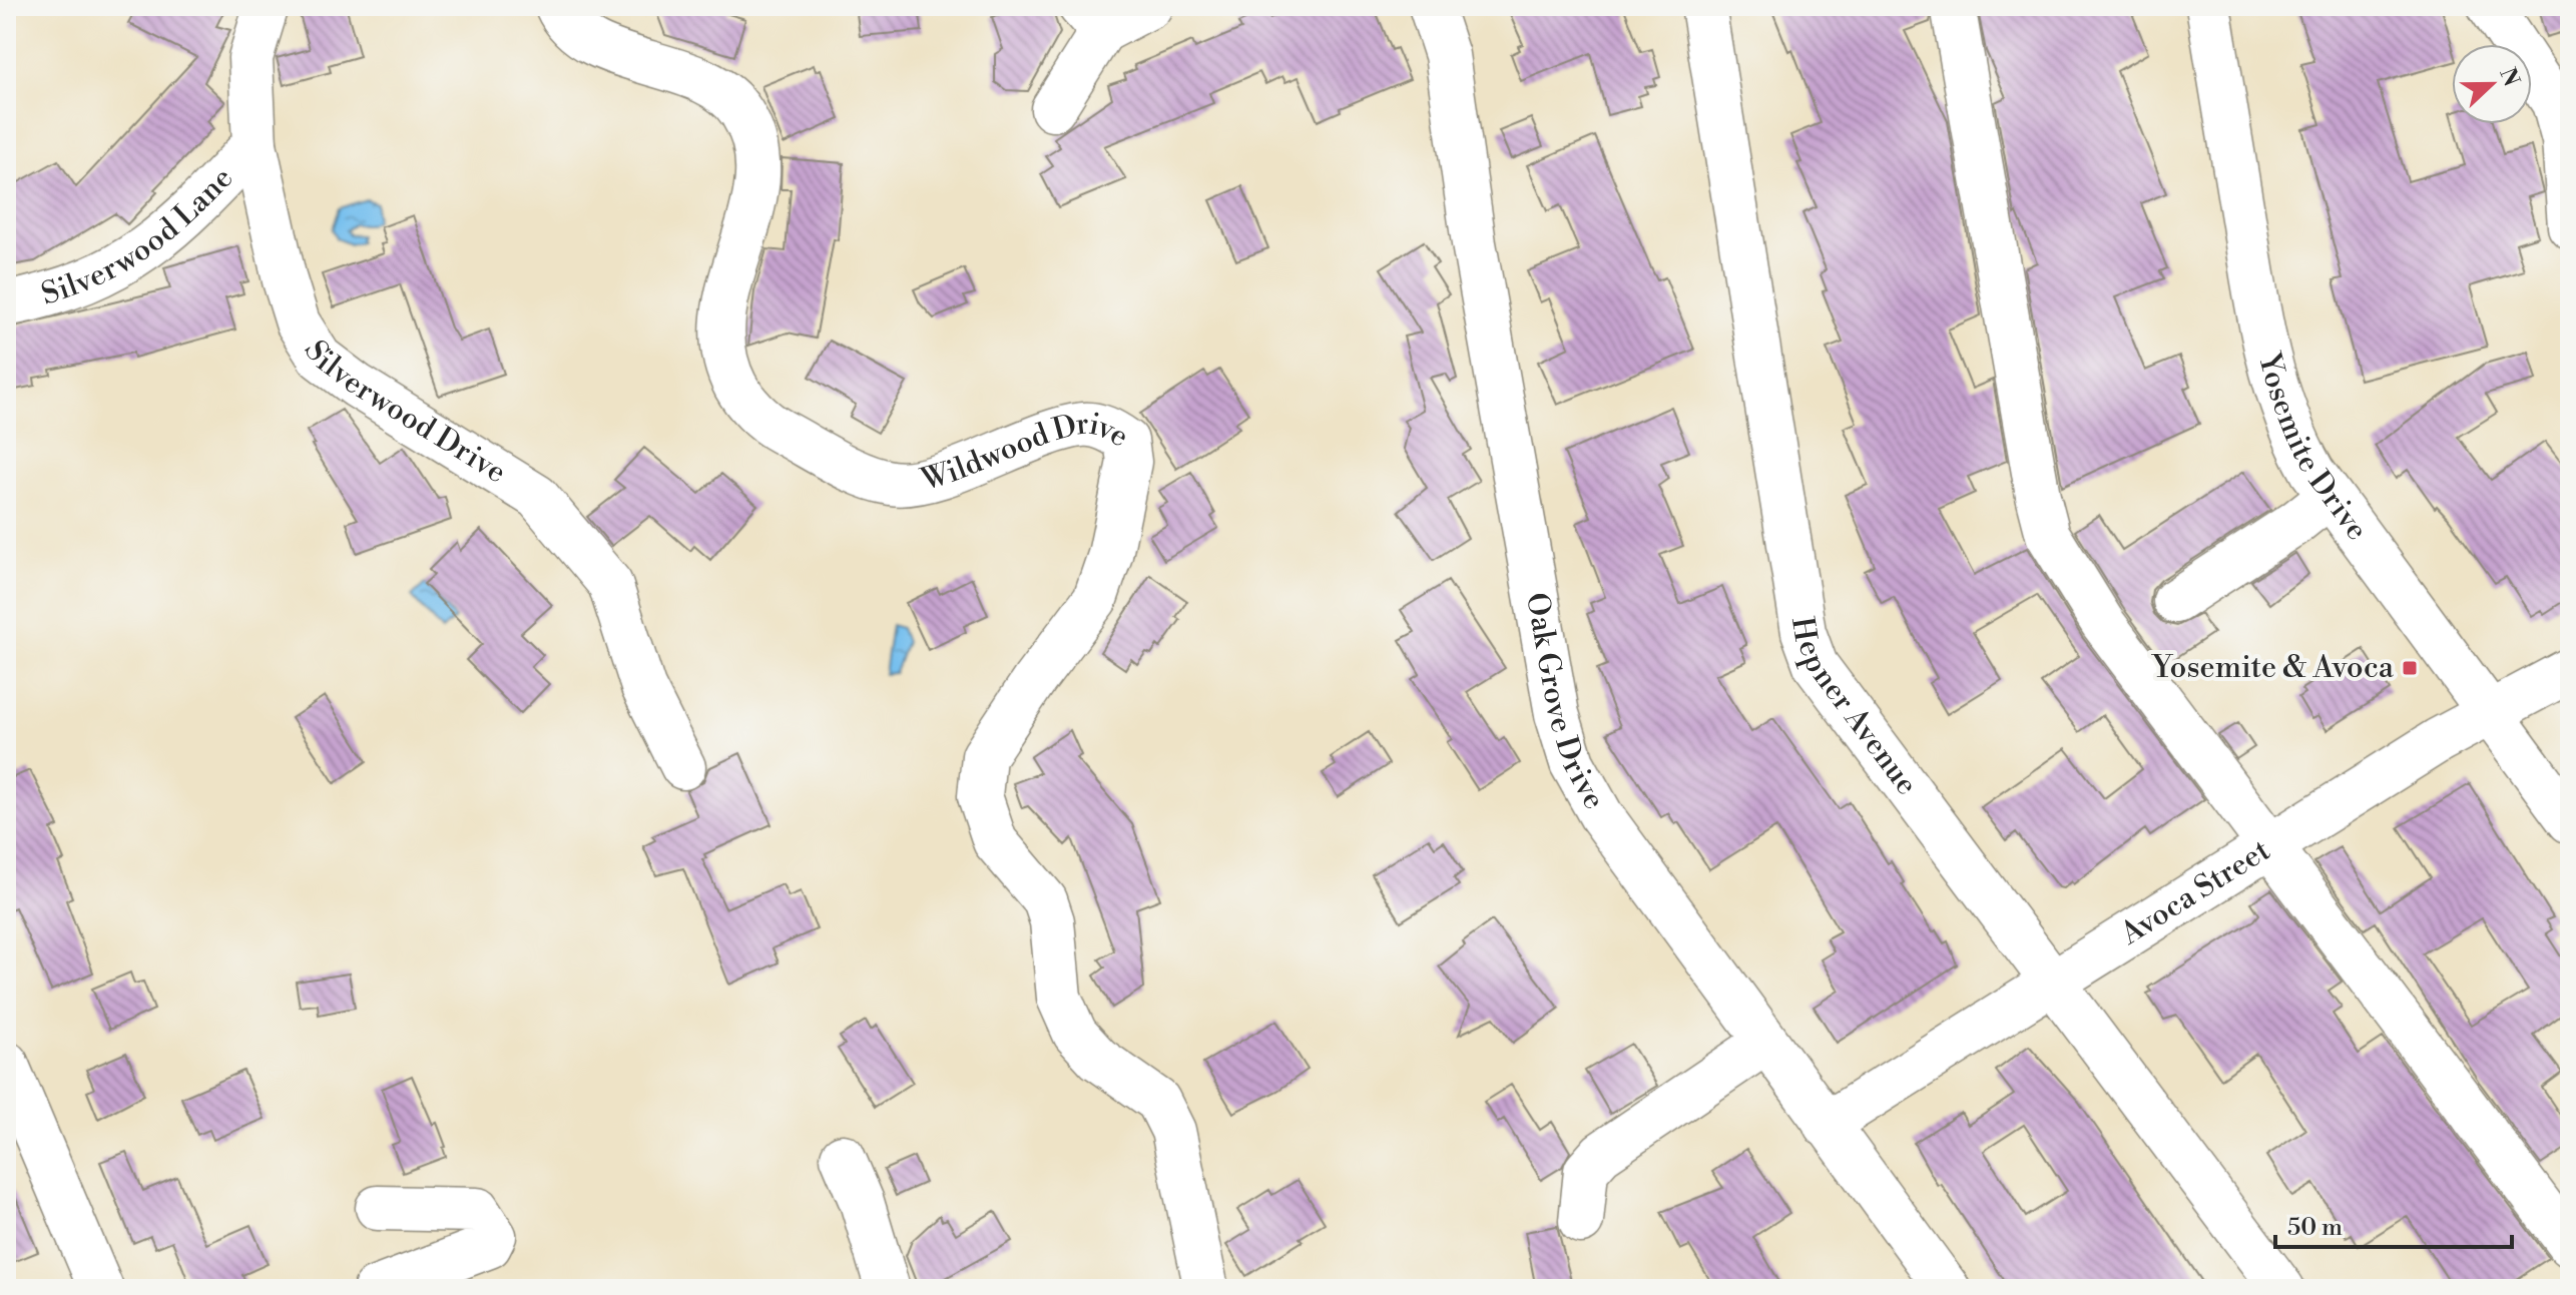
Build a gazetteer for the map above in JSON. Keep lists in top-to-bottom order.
{
  "streets": {
    "street": [
      "Silverwood Lane",
      "Silverwood Drive",
      "Yosemite Drive",
      "Wildwood Drive",
      "Oak Grove Drive",
      "Hepner Avenue",
      "Avoca Street"
    ]
  },
  "crossings": [
    ["Silverwood Lane", "Silverwood Drive"],
    ["Yosemite Drive", "Avoca Street"],
    ["Oak Grove Drive", "Avoca Street"],
    ["Hepner Avenue", "Avoca Street"]
  ],
  "places": {
    "transit": ["Yosemite & Avoca"]
  },
  "scale_bar": "50 m",
  "north": "right"
}
